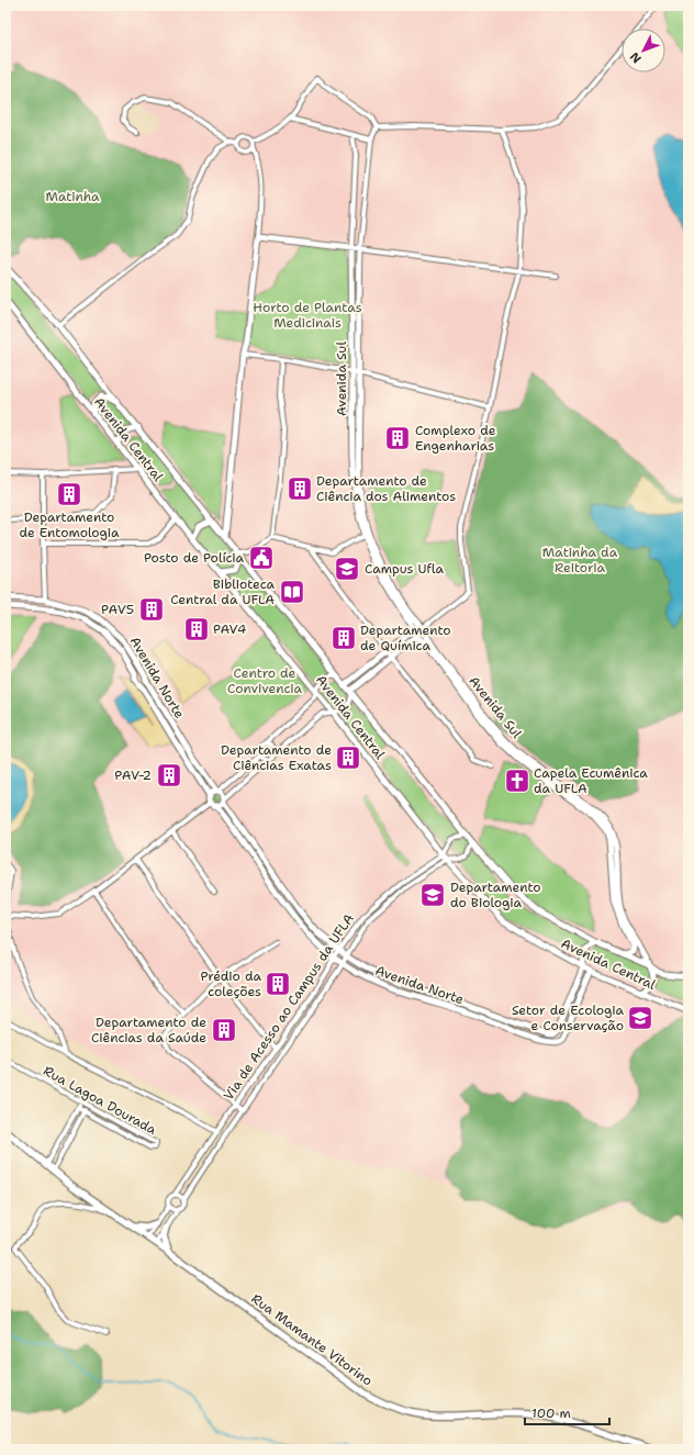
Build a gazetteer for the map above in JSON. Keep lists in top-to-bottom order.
{
  "streets": {
    "main road": ["Rua Mamante Vitorino"],
    "street": [
      "Avenida Sul",
      "Avenida Central",
      "Avenida Norte",
      "Via de Acesso ao Campus da UFLA",
      "Rua Lagoa Dourada"
    ]
  },
  "crossings": [
    ["Avenida Sul", "Avenida Central"],
    ["Avenida Central", "Avenida Norte"],
    ["Avenida Central", "Via de Acesso ao Campus da UFLA"],
    ["Avenida Norte", "Via de Acesso ao Campus da UFLA"]
  ],
  "parks": [
    "Matinha",
    "Horto de Plantas Medicinais",
    "Matinha da Reitoria",
    "Centro de Convivencia"
  ],
  "places": {
    "building": [
      "Complexo de Engenharias",
      "Departamento de Ciência dos Alimentos",
      "Departamento de Entomologia",
      "PAV5",
      "PAV4",
      "Departamento de Química",
      "Departamento de Ciências Exatas",
      "PAV-2",
      "Prédio da coleções",
      "Departamento de Ciências da Saúde"
    ],
    "public building": ["Posto de Polícia"],
    "school or university": ["Campus Ufla", "Departamento do Biologia", "Setor de Ecologia e Conservação"],
    "library": ["Biblioteca Central da UFLA"],
    "church": ["Capela Ecumênica da UFLA"]
  },
  "scale_bar": "100 m",
  "north": "bottom left"
}
